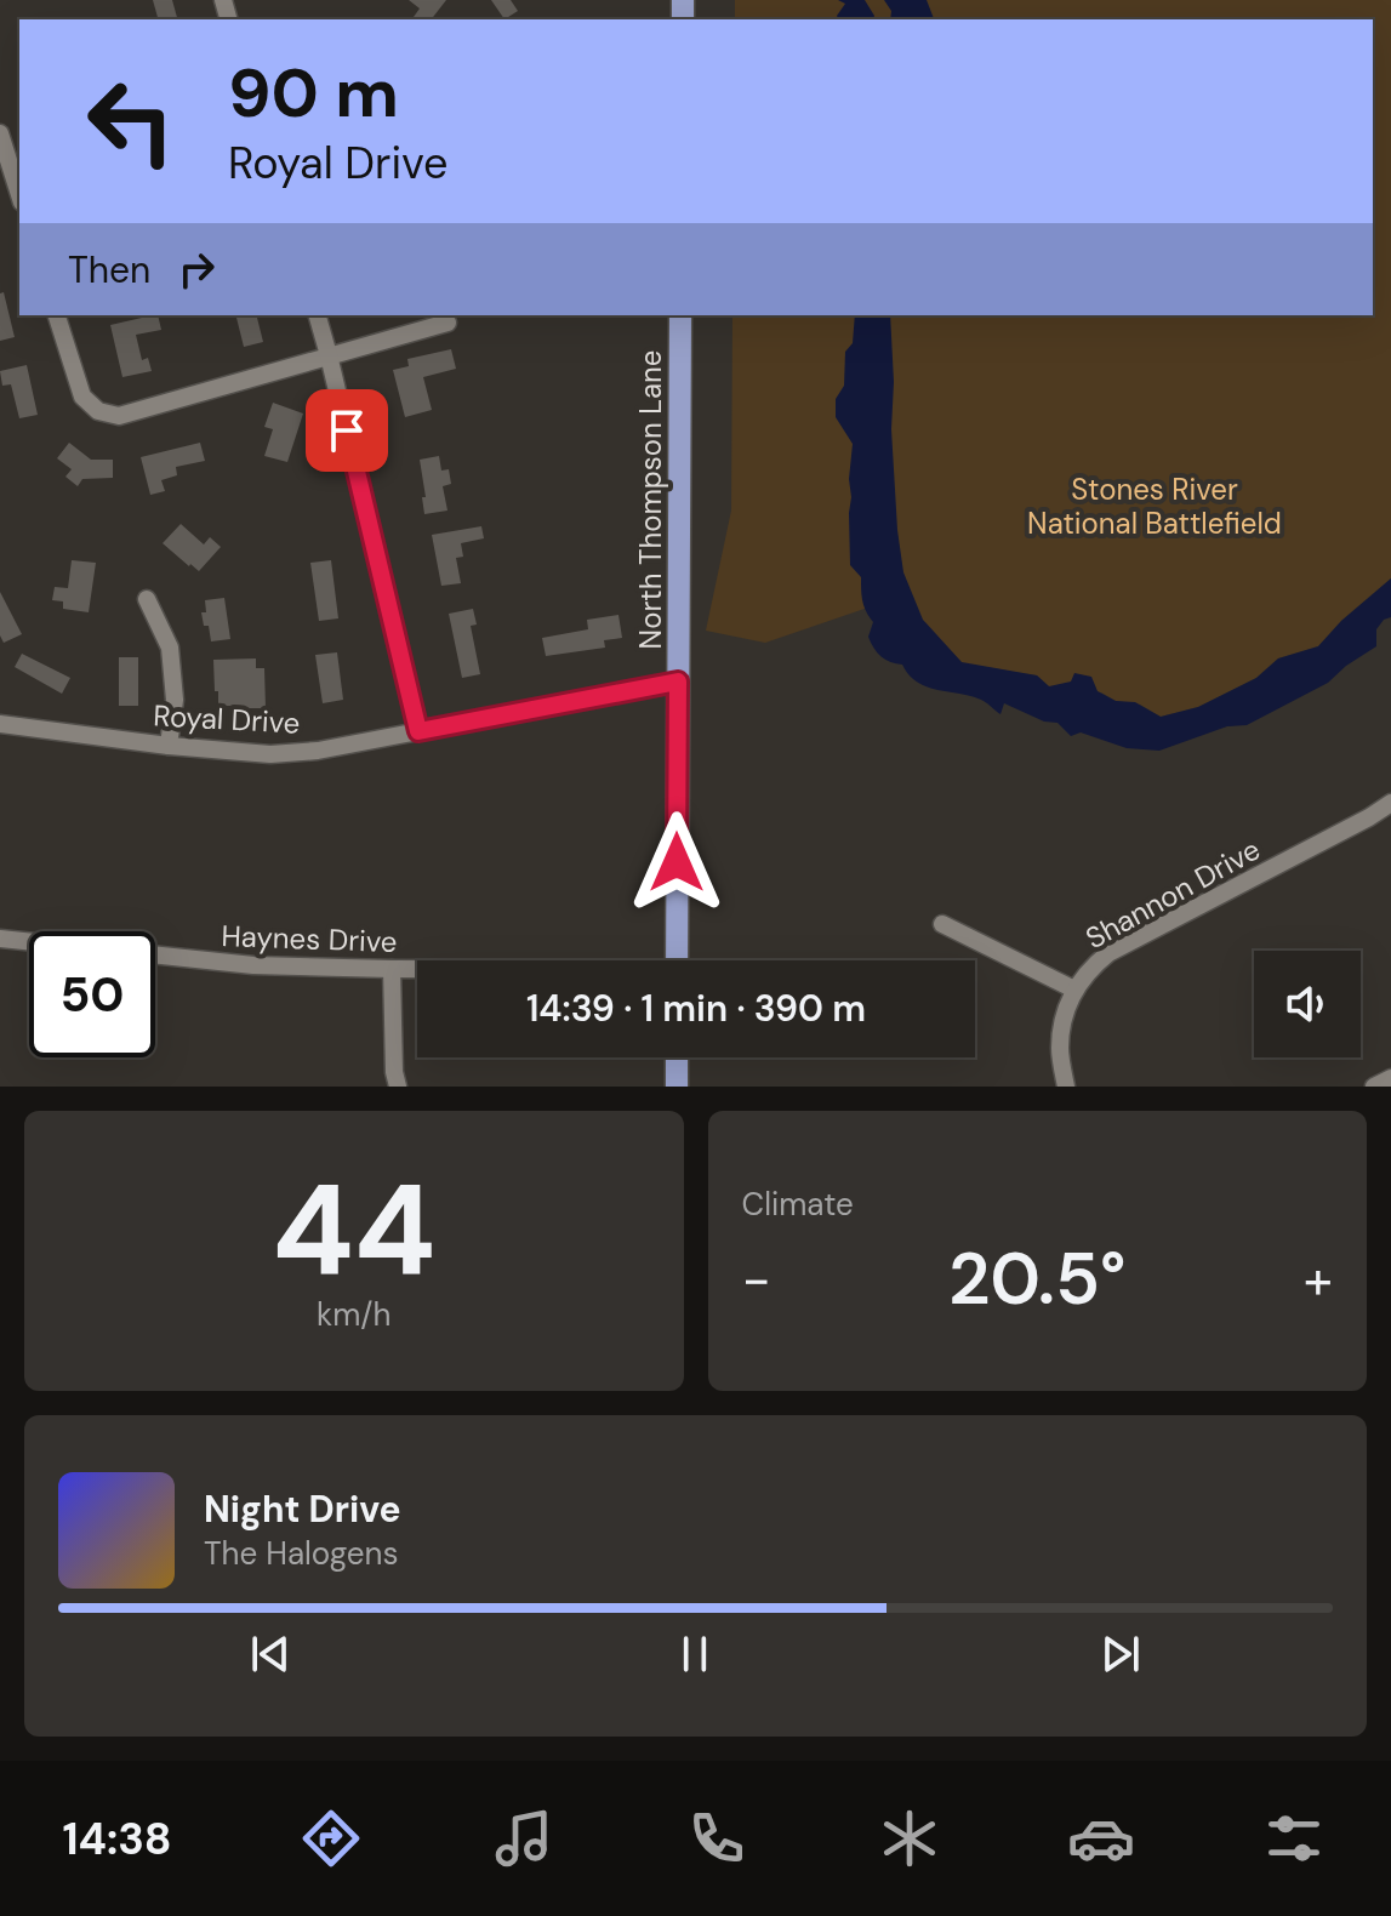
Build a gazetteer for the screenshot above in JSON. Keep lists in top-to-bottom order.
{
  "streets": {
    "main road": ["North Thompson Lane"],
    "street": ["Royal Drive", "Shannon Drive", "Haynes Drive"]
  },
  "crossings": [
    ["North Thompson Lane", "Royal Drive"]
  ],
  "parks": ["Stones River National Battlefield"],
  "page": {
    "turn": ["90 m", "Royal Drive"],
    "then": "Then",
    "limit": "50",
    "trip": "14:39 · 1 min · 390 m",
    "tile": [
      ["44", "km/h"],
      "Climate"
    ],
    "heat": ["−", "20.5°", "+"],
    "song": ["Night Drive", "The Halogens"],
    "tabs": "14:38"
  }
}
